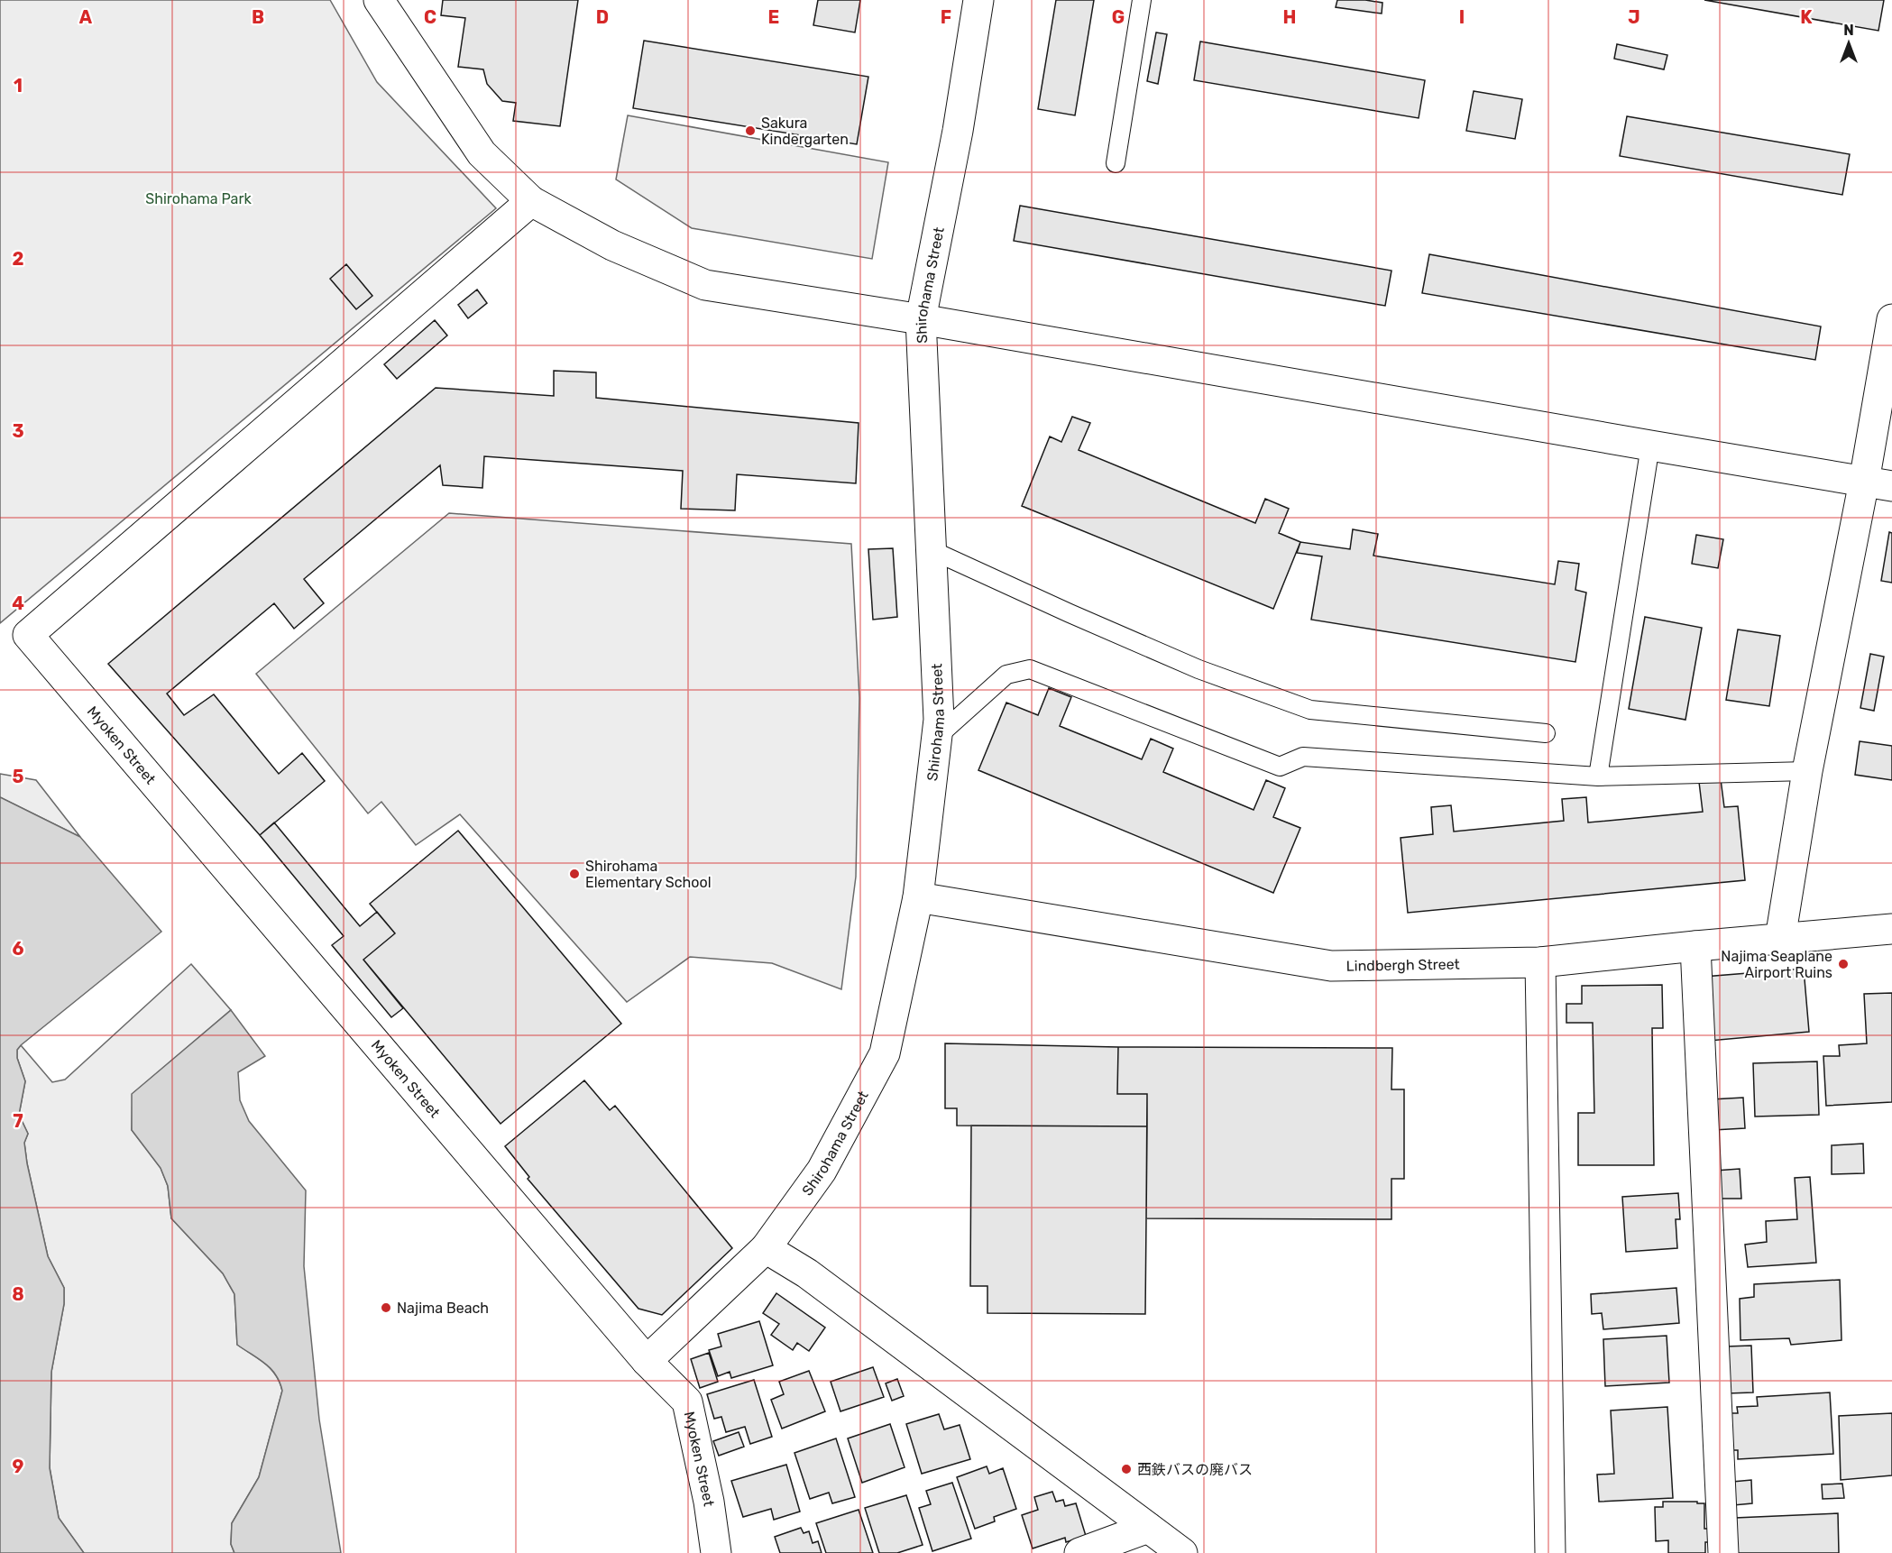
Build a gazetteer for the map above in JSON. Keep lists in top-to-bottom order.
{
  "streets": {
    "street": ["Shirohama Street", "Myoken Street", "Lindbergh Street"]
  },
  "crossings": [
    ["Shirohama Street", "Myoken Street"],
    ["Shirohama Street", "Lindbergh Street"]
  ],
  "parks": ["Shirohama Park"],
  "places": [
    "Sakura Kindergarten",
    "Shirohama Elementary School",
    "Najima Seaplane Airport Ruins",
    "Najima Beach",
    "西鉄バスの廃バス"
  ],
  "north": "top",
  "grid": {
    "columns": [
      "A",
      "B",
      "C",
      "D",
      "E",
      "F",
      "G",
      "H",
      "I",
      "J",
      "K"
    ],
    "rows": [
      "1",
      "2",
      "3",
      "4",
      "5",
      "6",
      "7",
      "8",
      "9"
    ]
  }
}
